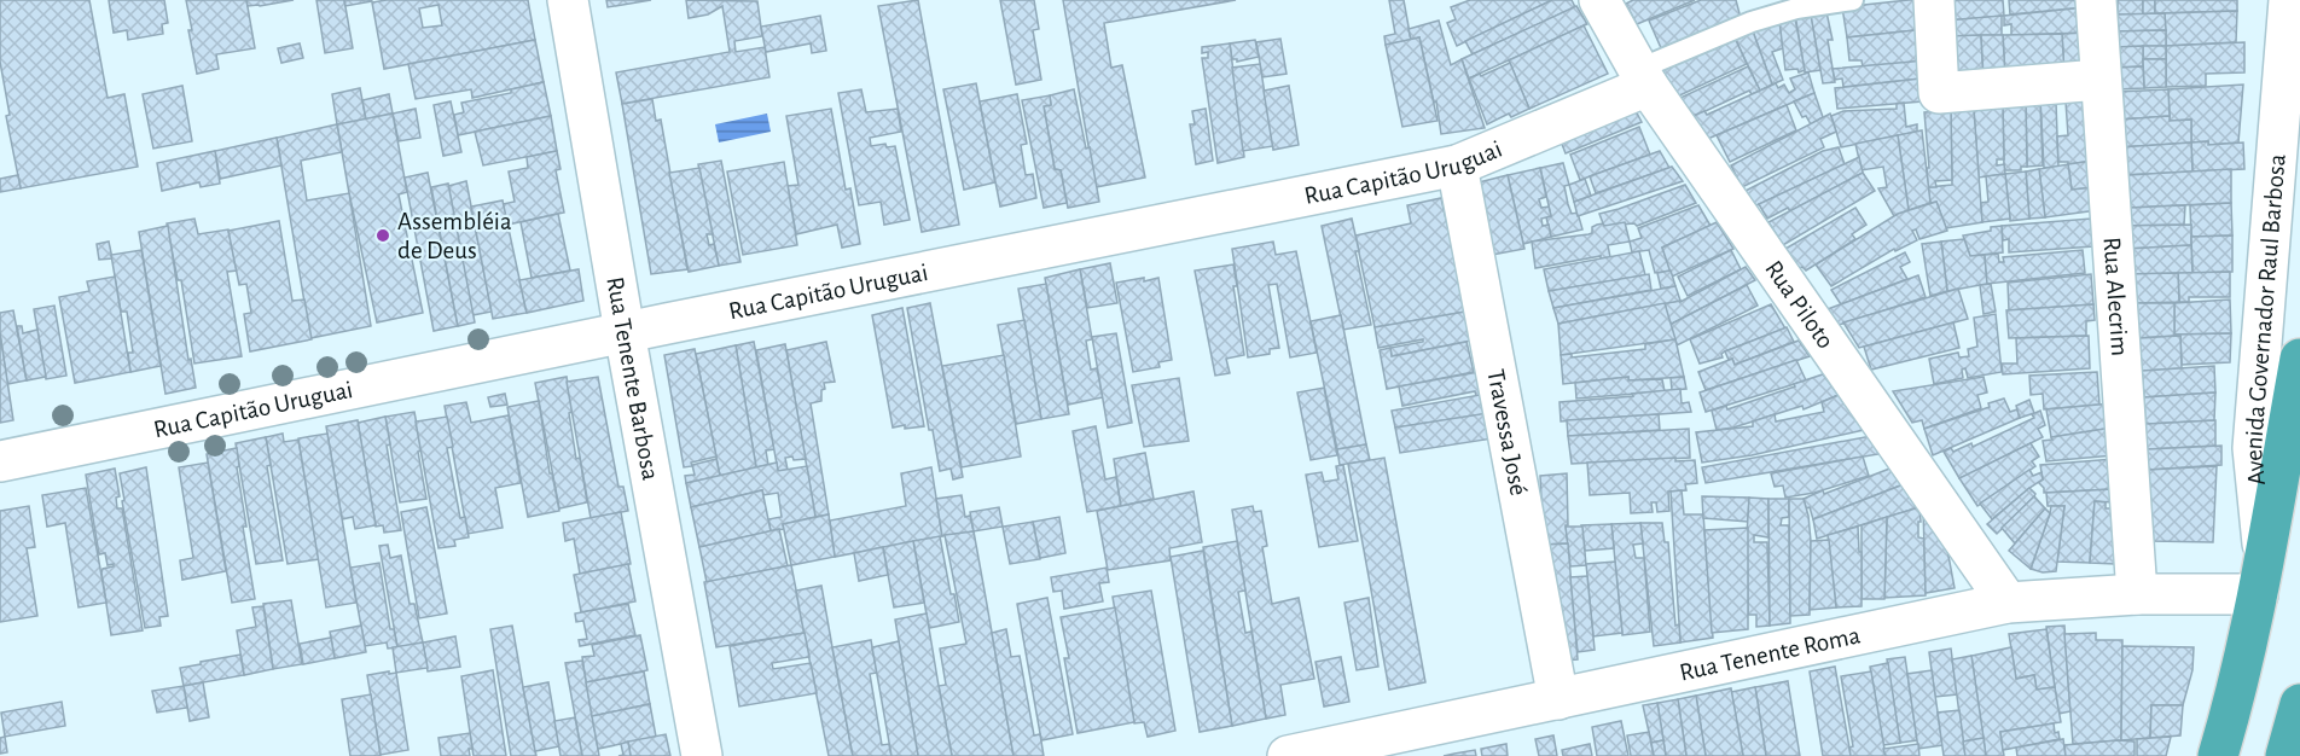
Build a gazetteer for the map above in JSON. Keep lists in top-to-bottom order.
{
  "streets": {
    "highway": ["Avenida Governador Raul Barbosa"],
    "street": [
      "Rua Capitão Uruguai",
      "Rua Alecrim",
      "Rua Piloto",
      "Rua Tenente Barbosa",
      "Travessa José",
      "Rua Tenente Roma"
    ]
  },
  "crossings": [
    ["Rua Capitão Uruguai", "Rua Piloto"],
    ["Rua Capitão Uruguai", "Rua Tenente Barbosa"],
    ["Rua Capitão Uruguai", "Travessa José"],
    ["Rua Alecrim", "Rua Tenente Roma"],
    ["Rua Piloto", "Rua Tenente Roma"],
    ["Avenida Governador Raul Barbosa", "Rua Tenente Roma"],
    ["Travessa José", "Rua Tenente Roma"]
  ],
  "places": ["Assembléia de Deus"]
}
